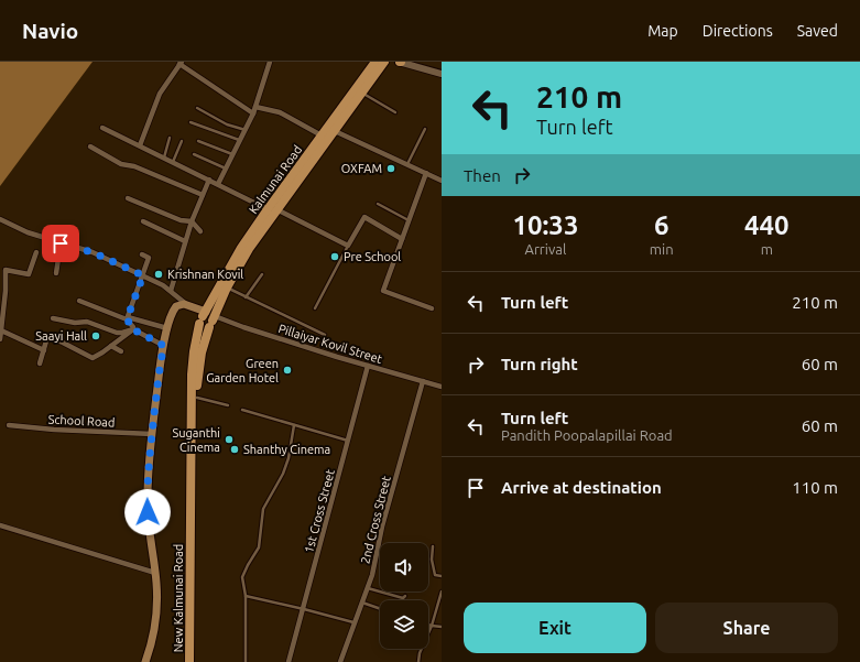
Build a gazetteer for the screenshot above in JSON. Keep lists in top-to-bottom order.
{
  "streets": {
    "highway": ["Kalmunai Road", "New Kalmunai Road"],
    "street": [
      "Pillaiyar Kovil Street",
      "School Road",
      "1st Cross Street",
      "2nd Cross Street"
    ]
  },
  "crossings": [
    ["Kalmunai Road", "Pillaiyar Kovil Street"],
    ["Kalmunai Road", "New Kalmunai Road"],
    ["Pillaiyar Kovil Street", "1st Cross Street"],
    ["Pillaiyar Kovil Street", "2nd Cross Street"],
    ["Pillaiyar Kovil Street", "New Kalmunai Road"]
  ],
  "places": [
    "OXFAM",
    "Pre School",
    "Krishnan Kovil",
    "Saayi Hall",
    "Green Garden Hotel",
    "Suganthi Cinema",
    "Shanthy Cinema"
  ],
  "page": {
    "header": "Navio",
    "nav": ["Map", "Directions", "Saved"],
    "turn": ["210 m", "Turn left"],
    "then": "Then",
    "eta": [
      "10:33",
      "Arrival",
      "6",
      "min",
      "440",
      "m"
    ],
    "list": [
      {
        "name": "Turn left",
        "value": "210 m"
      },
      {
        "name": "Turn right",
        "value": "60 m"
      },
      {
        "name": "Turn left",
        "note": "Pandith Poopalapillai Road",
        "value": "60 m"
      },
      {
        "name": "Arrive at destination",
        "value": "110 m"
      }
    ],
    "buttons": ["Exit", "Share"]
  }
}
